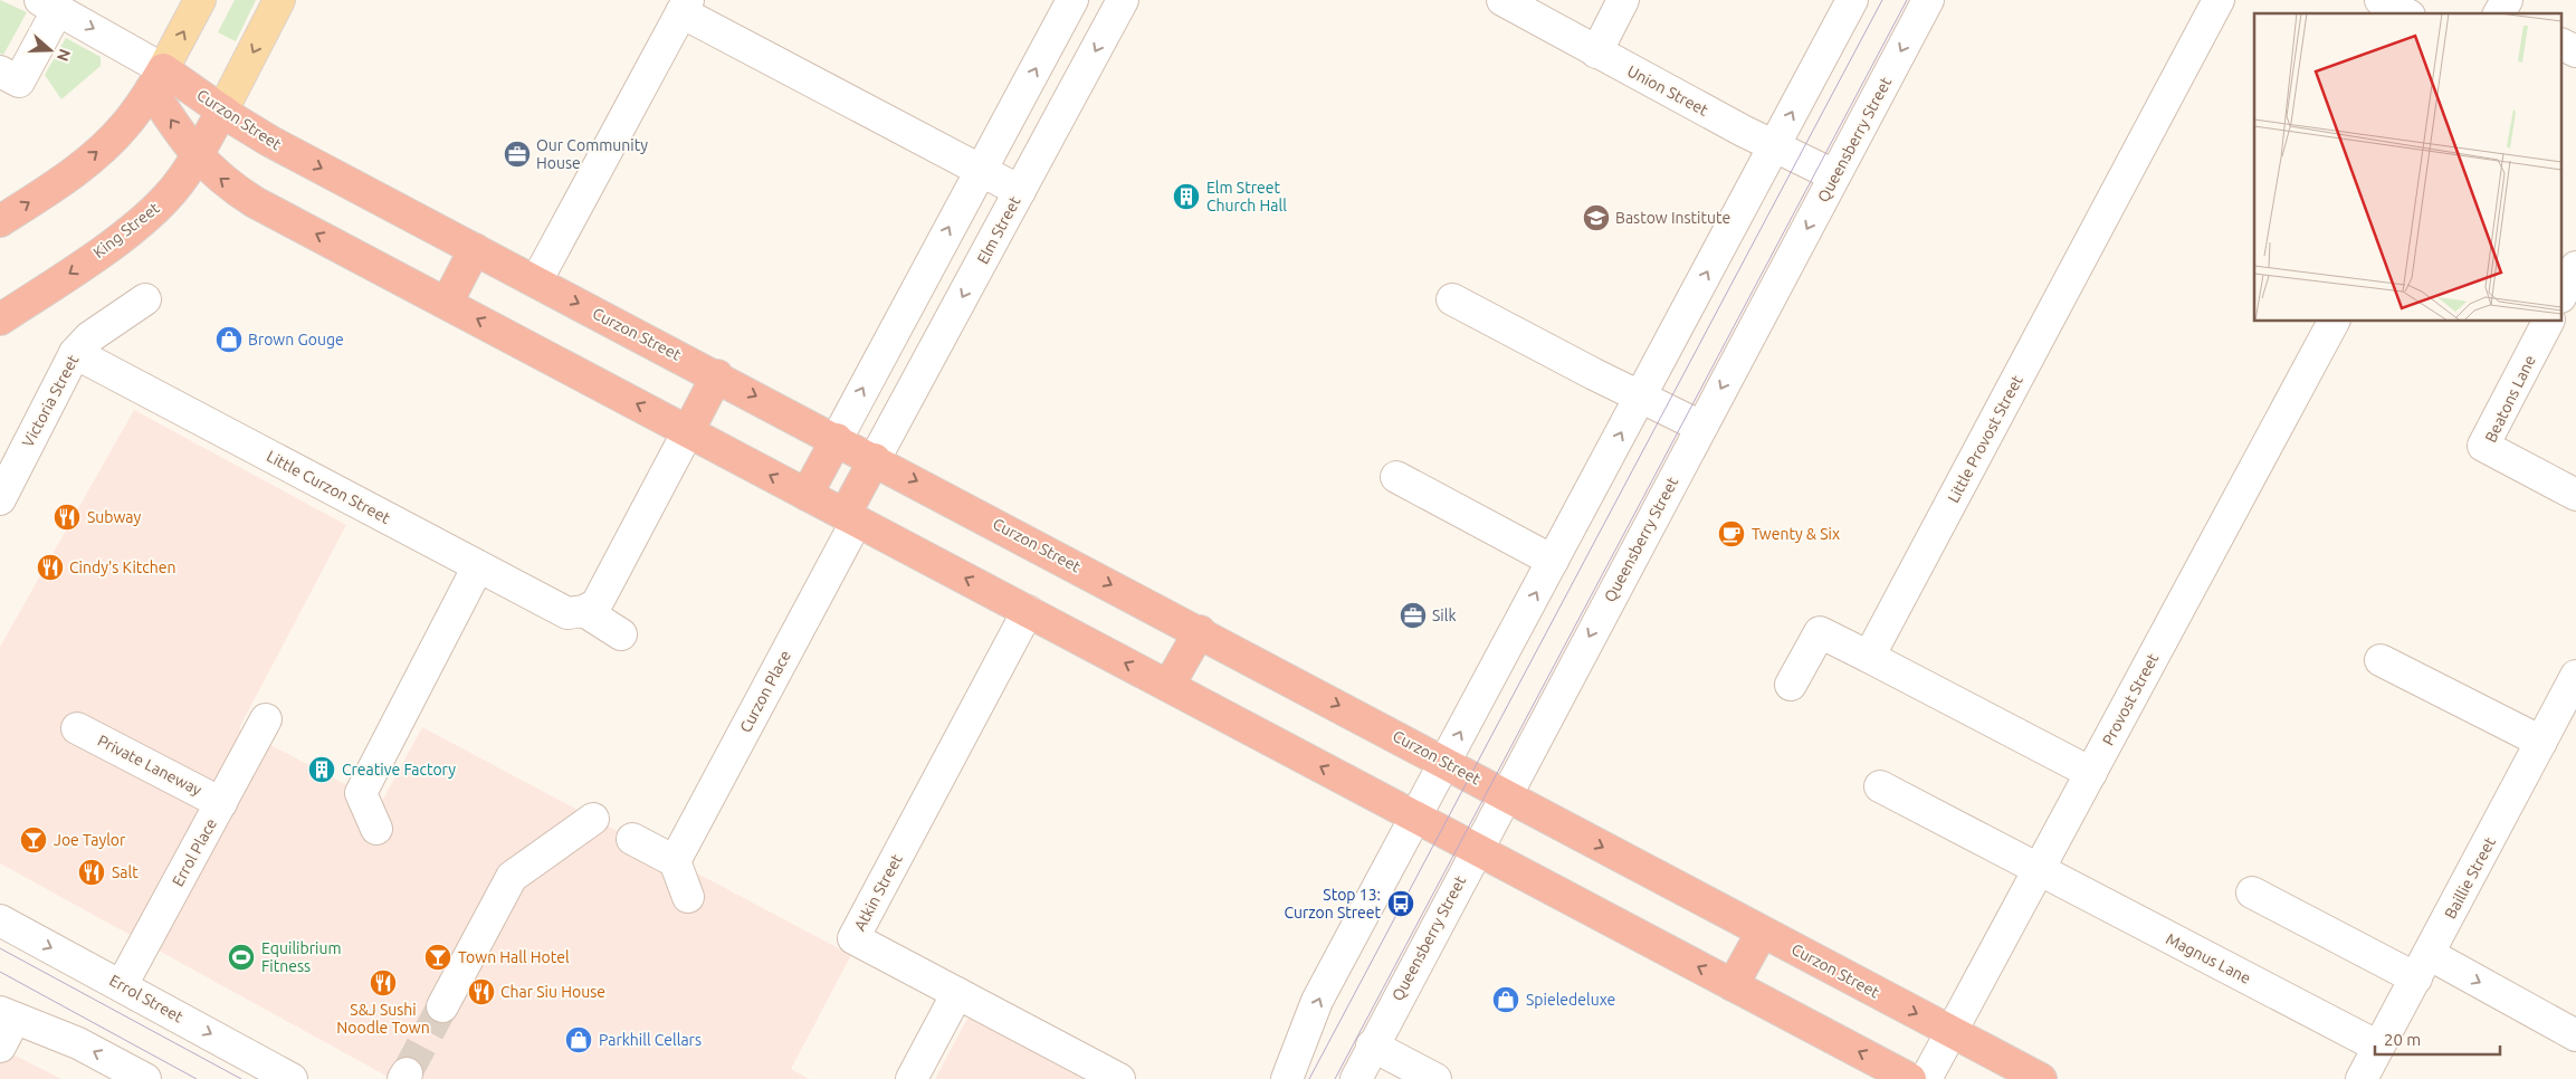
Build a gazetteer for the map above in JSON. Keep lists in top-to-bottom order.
{
  "streets": {
    "highway": ["Curzon Street", "King Street"],
    "street": [
      "Union Street",
      "Queensberry Street",
      "Elm Street",
      "Beatons Lane",
      "Victoria Street",
      "Little Provost Street",
      "Little Curzon Street",
      "Curzon Place",
      "Provost Street",
      "Private Laneway",
      "Errol Place",
      "Baillie Street",
      "Atkin Street",
      "Magnus Lane",
      "Errol Street"
    ]
  },
  "crossings": [
    ["Union Street", "Queensberry Street"],
    ["Curzon Street", "Queensberry Street"],
    ["Curzon Street", "King Street"],
    ["Curzon Street", "Elm Street"],
    ["Curzon Street", "Curzon Place"],
    ["Curzon Street", "Provost Street"],
    ["Curzon Street", "Atkin Street"],
    ["Victoria Street", "Little Curzon Street"],
    ["Provost Street", "Magnus Lane"],
    ["Private Laneway", "Errol Place"],
    ["Errol Place", "Errol Street"],
    ["Baillie Street", "Magnus Lane"]
  ],
  "places": {
    "office": ["Our Community House", "Silk"],
    "building": ["Elm Street Church Hall", "Creative Factory"],
    "school or university": ["Bastow Institute"],
    "shop": ["Brown Gouge", "Spieledeluxe", "Parkhill Cellars"],
    "restaurant": [
      "Subway",
      "Cindy's Kitchen",
      "Salt",
      "S&J Sushi Noodle Town",
      "Char Siu House"
    ],
    "cafe": ["Twenty & Six"],
    "bar": ["Joe Taylor", "Town Hall Hotel"],
    "bus stop": ["Stop 13: Curzon Street"],
    "sports": ["Equilibrium Fitness"]
  },
  "scale_bar": "20 m",
  "north": "right"
}
